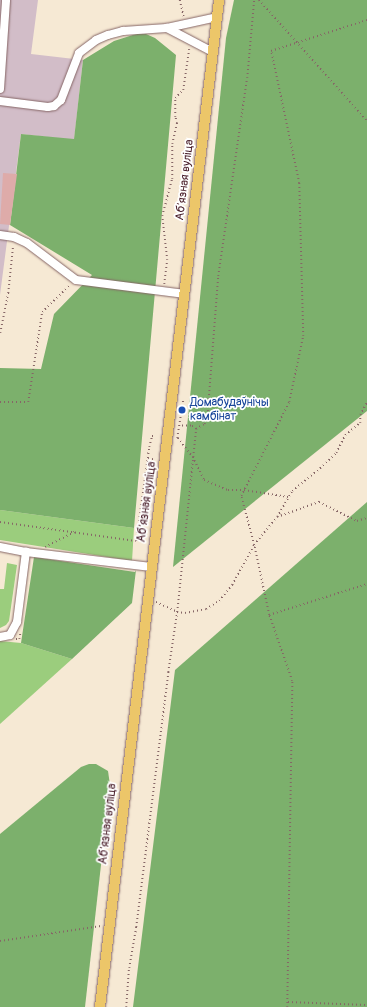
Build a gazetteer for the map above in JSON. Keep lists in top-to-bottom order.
{
  "streets": {
    "main road": ["Абʼязная вуліца"]
  },
  "places": ["Домабудаўнічы камбінат"]
}
